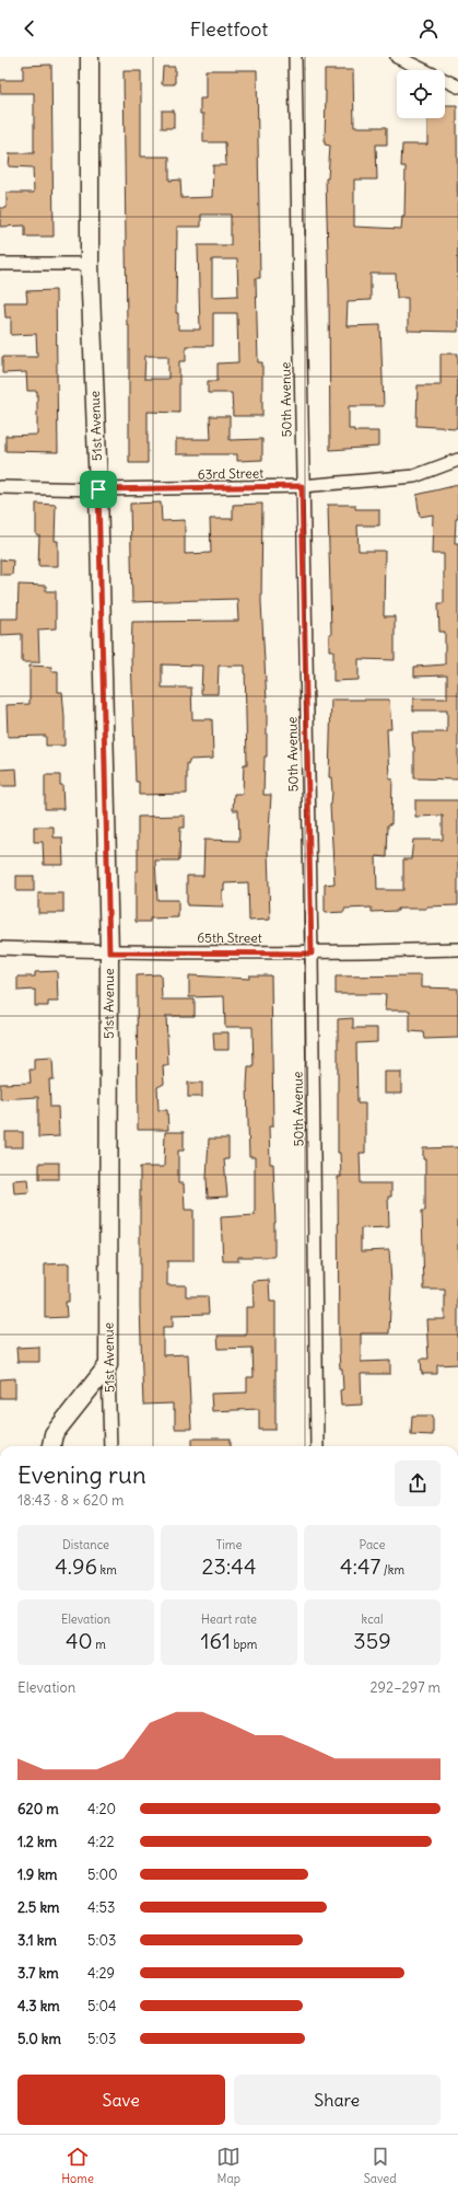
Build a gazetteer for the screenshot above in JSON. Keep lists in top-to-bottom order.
{
  "streets": {
    "street": [
      "50th Avenue",
      "51st Avenue",
      "63rd Street",
      "65th Street"
    ]
  },
  "crossings": [
    ["50th Avenue", "63rd Street"],
    ["50th Avenue", "65th Street"],
    ["51st Avenue", "63rd Street"],
    ["51st Avenue", "65th Street"]
  ],
  "page": {
    "header": "Fleetfoot",
    "heading": ["Evening run", "18:43 · 8 × 620 m"],
    "stats": [
      ["Distance", "4.96 km"],
      ["Time", "23:44"],
      ["Pace", "4:47 /km"],
      ["Elevation", "40 m"],
      ["Heart rate", "161 bpm"],
      ["kcal", "359"]
    ],
    "chart": ["Elevation", "292–297 m"],
    "list": [
      {
        "name": "620 m",
        "note": "4:20"
      },
      {
        "name": "1.2 km",
        "note": "4:22"
      },
      {
        "name": "1.9 km",
        "note": "5:00"
      },
      {
        "name": "2.5 km",
        "note": "4:53"
      },
      {
        "name": "3.1 km",
        "note": "5:03"
      },
      {
        "name": "3.7 km",
        "note": "4:29"
      },
      {
        "name": "4.3 km",
        "note": "5:04"
      },
      {
        "name": "5.0 km",
        "note": "5:03"
      }
    ],
    "buttons": ["Save", "Share"],
    "tabs": ["Home", "Map", "Saved"]
  }
}
